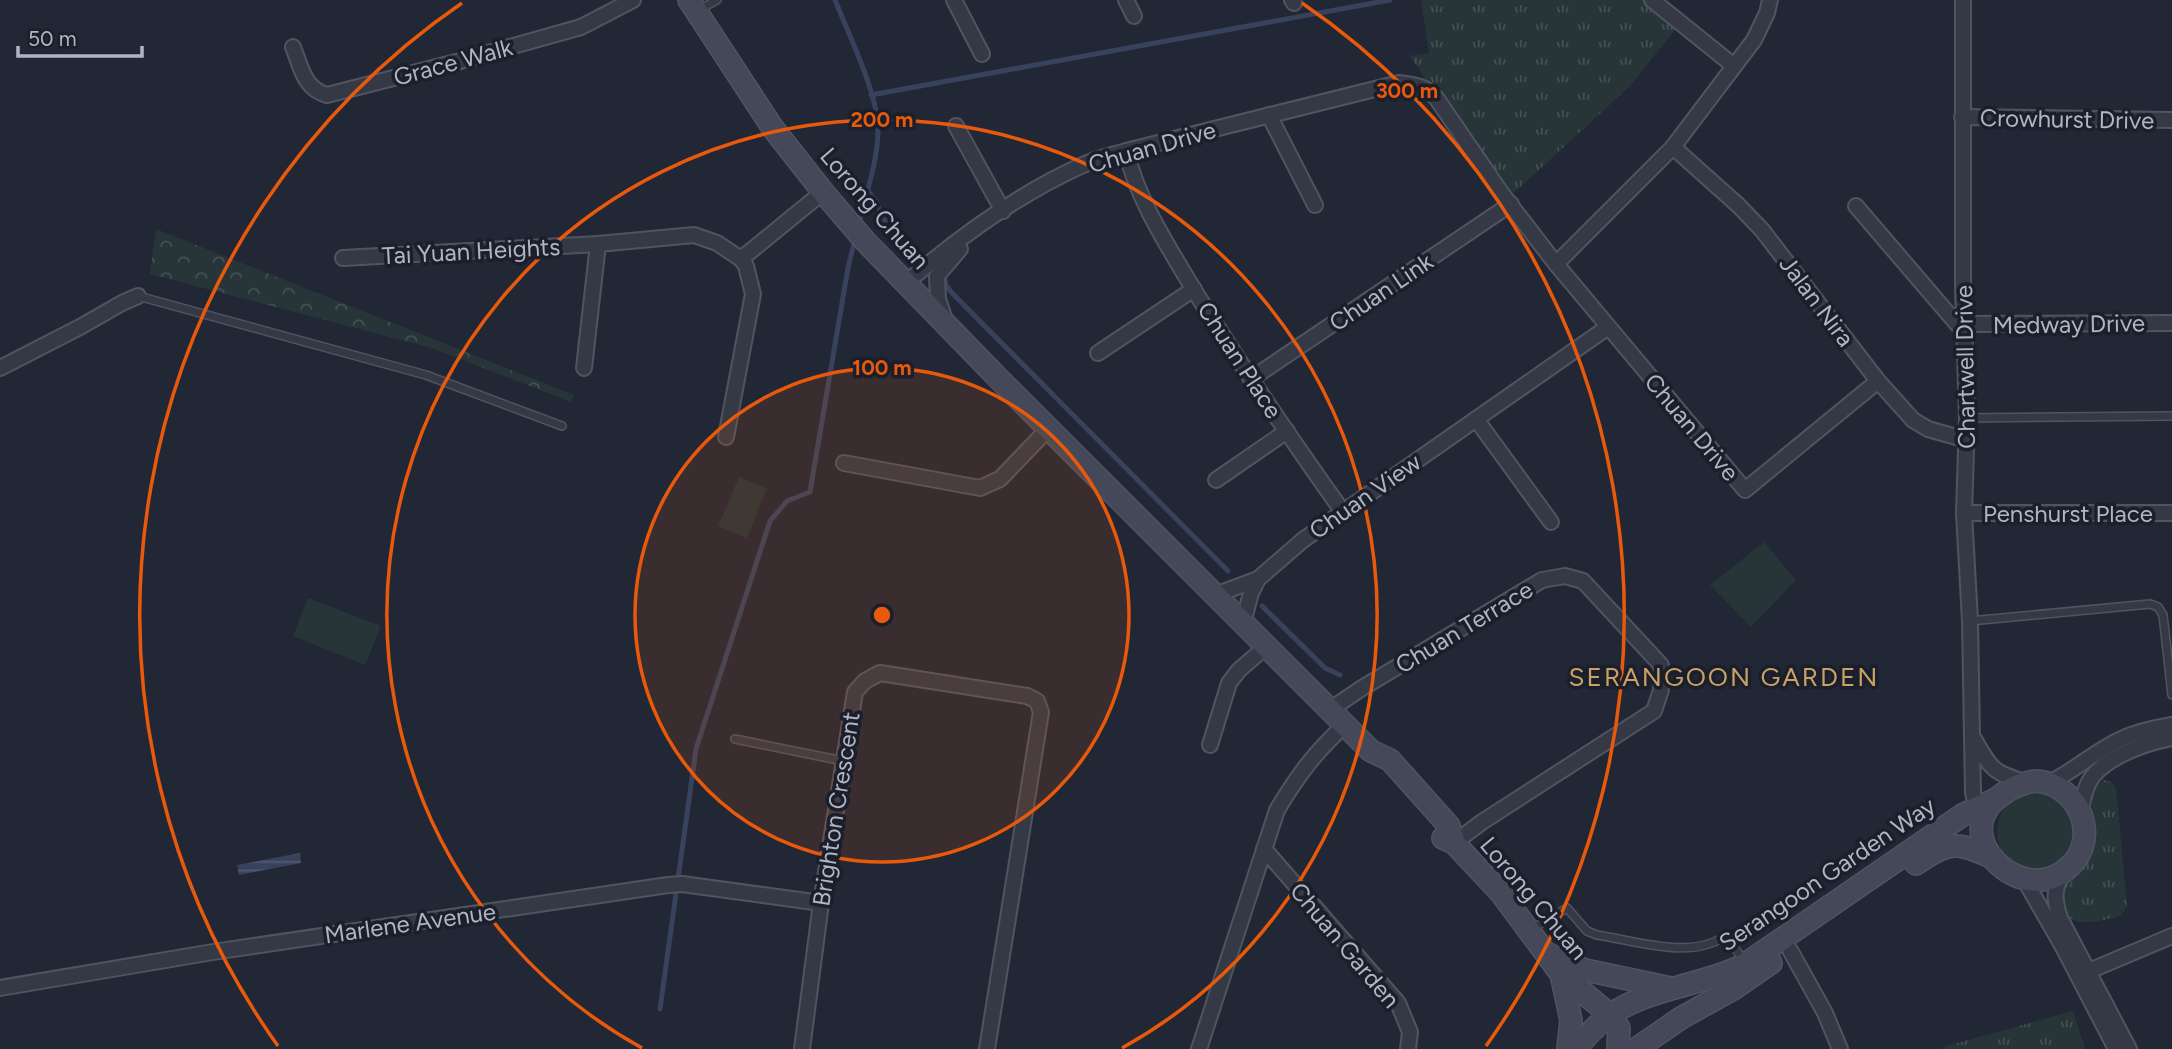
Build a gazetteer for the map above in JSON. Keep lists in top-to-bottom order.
{
  "streets": {
    "street": [
      "Grace Walk",
      "Crowhurst Drive",
      "Chuan Drive",
      "Lorong Chuan",
      "Tai Yuan Heights",
      "Chuan Link",
      "Jalan Nira",
      "Medway Drive",
      "Chuan Place",
      "Chartwell Drive",
      "Chuan View",
      "Penshurst Place",
      "Chuan Terrace",
      "Brighton Crescent",
      "Serangoon Garden Way",
      "Marlene Avenue",
      "Chuan Garden"
    ]
  },
  "crossings": [
    ["Crowhurst Drive", "Chartwell Drive"],
    ["Chuan Drive", "Lorong Chuan"],
    ["Chuan Drive", "Chuan Link"],
    ["Chuan Drive", "Jalan Nira"],
    ["Chuan Drive", "Chuan Place"],
    ["Chuan Drive", "Chuan View"],
    ["Lorong Chuan", "Chuan View"],
    ["Lorong Chuan", "Chuan Terrace"],
    ["Lorong Chuan", "Serangoon Garden Way"],
    ["Lorong Chuan", "Chuan Garden"],
    ["Chuan Link", "Chuan Place"],
    ["Jalan Nira", "Chartwell Drive"],
    ["Medway Drive", "Chartwell Drive"],
    ["Chuan Place", "Chuan View"],
    ["Chartwell Drive", "Penshurst Place"],
    ["Chartwell Drive", "Serangoon Garden Way"],
    ["Chuan Terrace", "Chuan Garden"],
    ["Brighton Crescent", "Marlene Avenue"]
  ],
  "districts": ["SERANGOON GARDEN"],
  "scale_bar": "50 m",
  "rings": ["300 m", "200 m", "100 m"]
}
